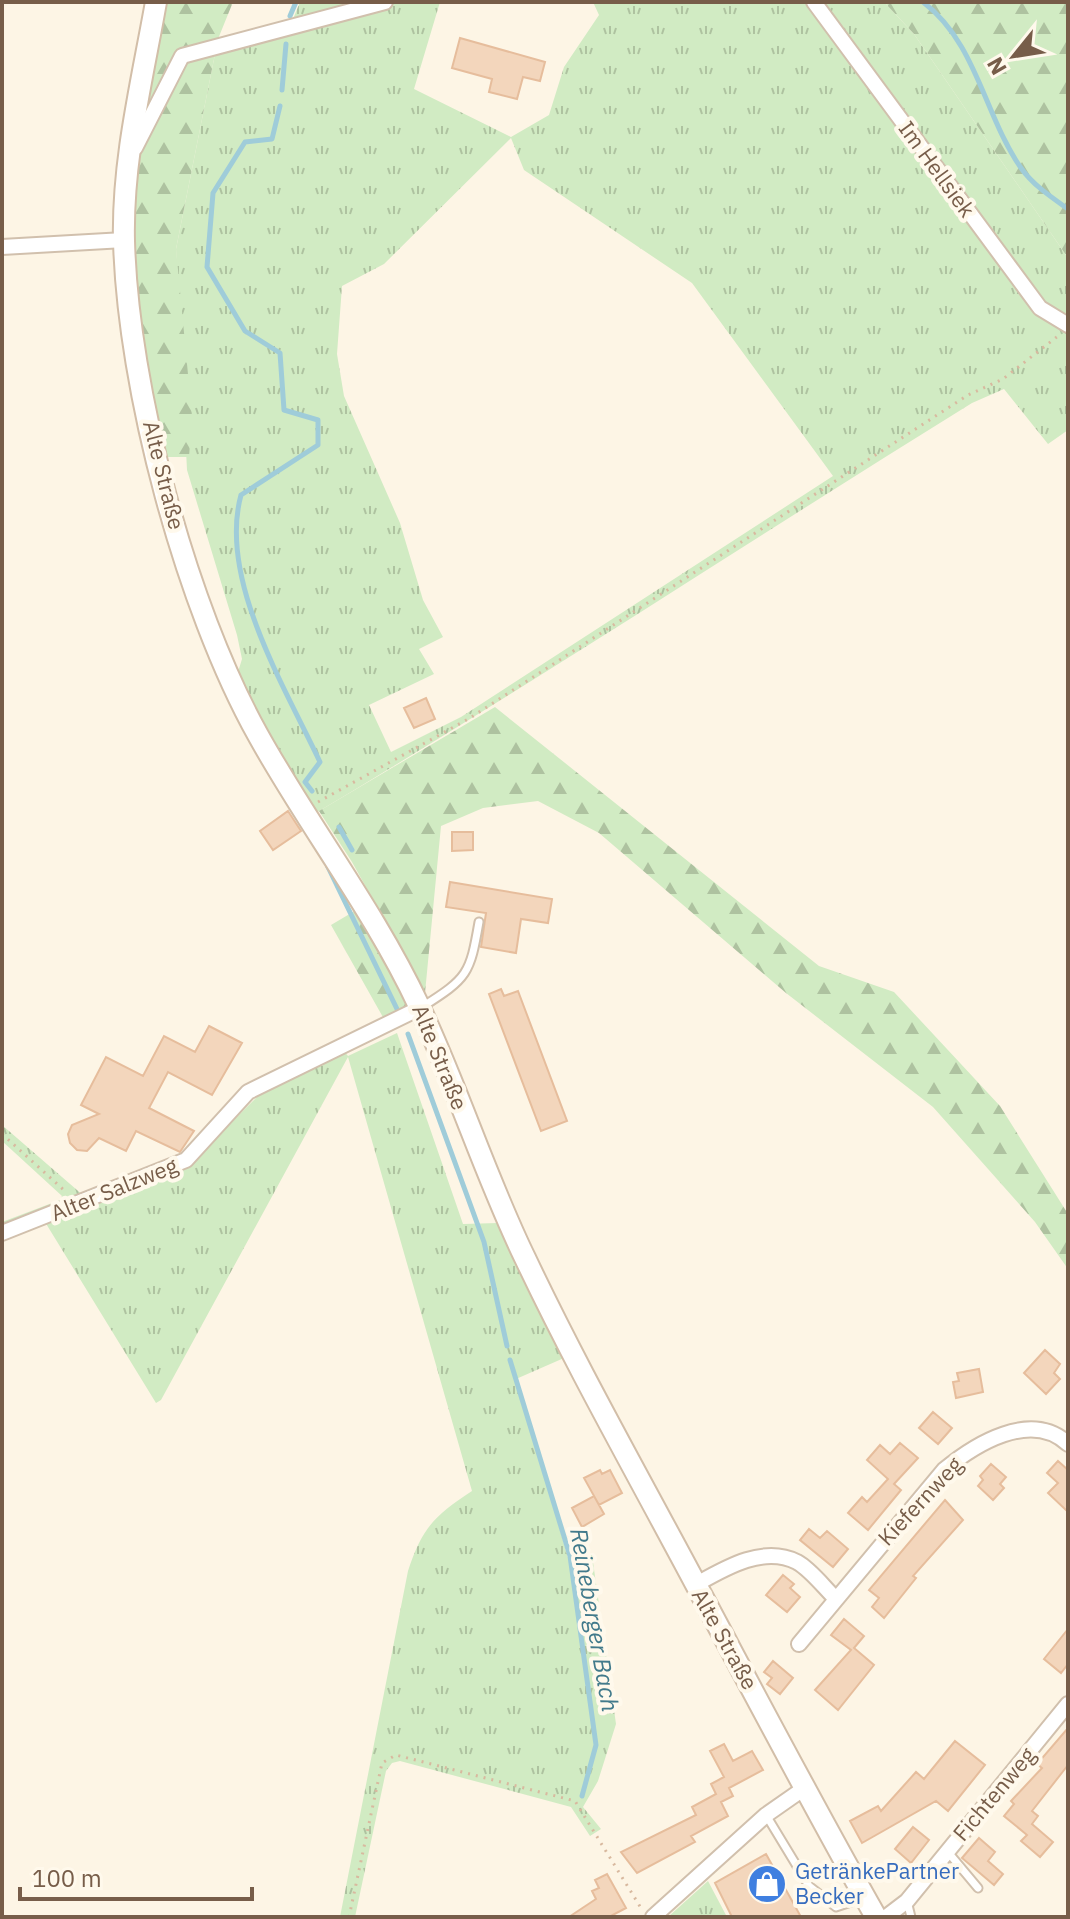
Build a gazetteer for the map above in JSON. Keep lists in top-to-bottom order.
{
  "streets": {
    "main road": ["Alte Straße"],
    "street": [
      "Im Hellsiek",
      "Alter Salzweg",
      "Kiefernweg",
      "Fichtenweg"
    ]
  },
  "crossings": [
    ["Alte Straße", "Alter Salzweg"]
  ],
  "water": ["Reineberger Bach"],
  "places": {
    "shop": ["GetränkePartner Becker"]
  },
  "scale_bar": "100 m",
  "north": "bottom left"
}
